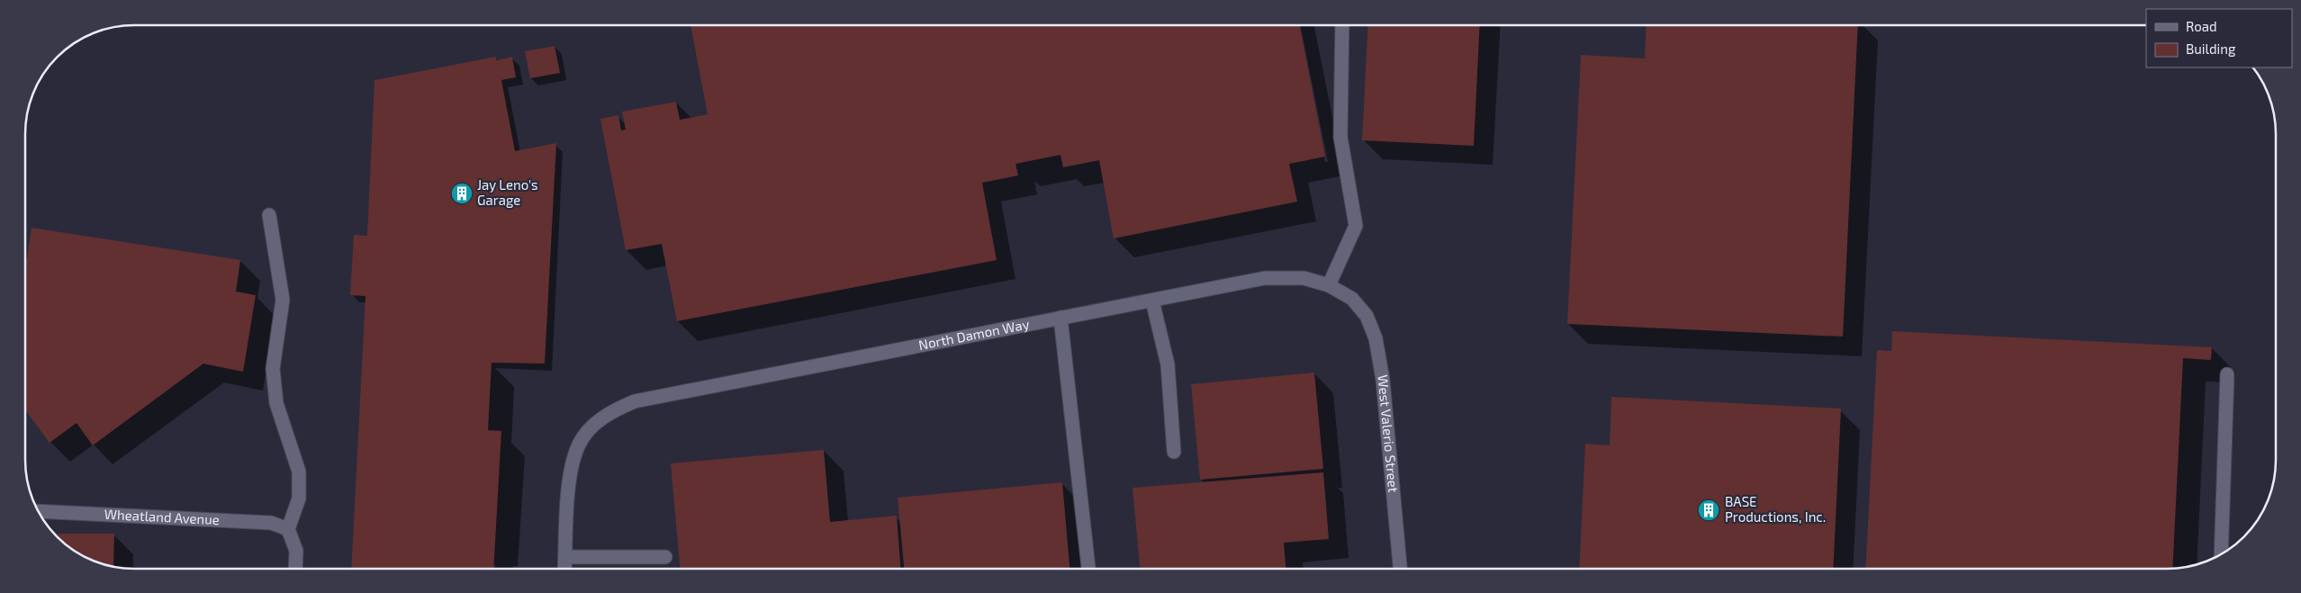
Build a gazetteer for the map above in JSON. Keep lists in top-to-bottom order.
{
  "streets": {
    "street": ["North Damon Way", "West Valerio Street", "Wheatland Avenue"]
  },
  "crossings": [
    ["North Damon Way", "West Valerio Street"]
  ],
  "places": {
    "building": ["Jay Leno's Garage", "BASE Productions, Inc."]
  },
  "legend": ["Road", "Building"]
}
